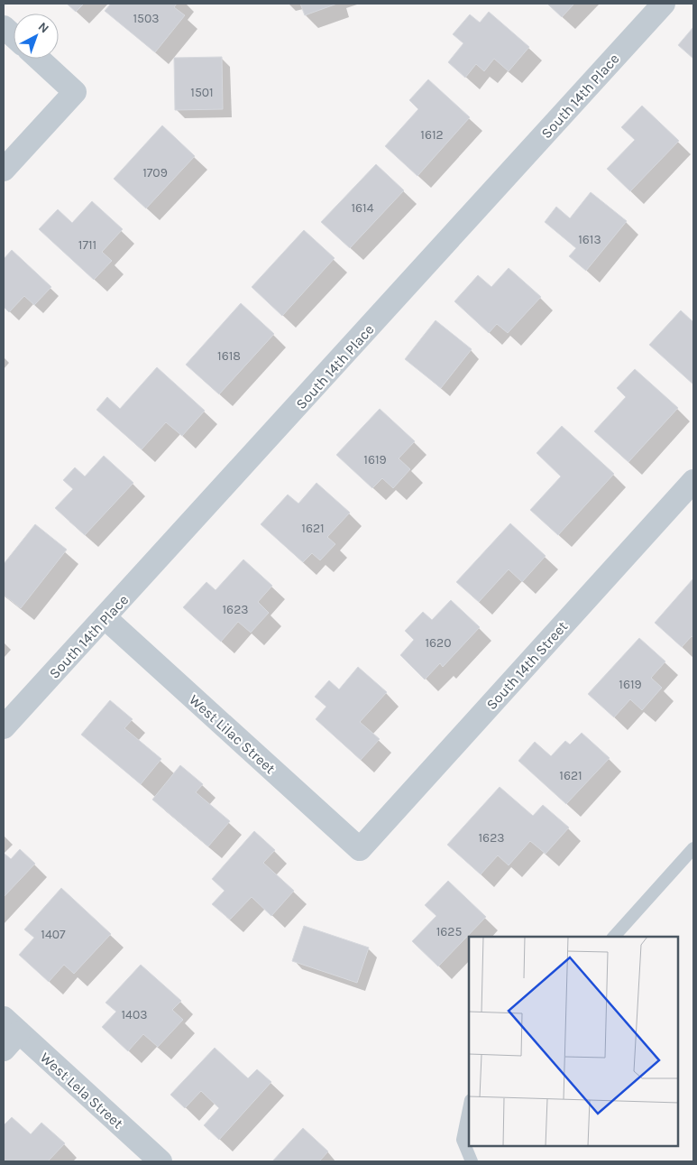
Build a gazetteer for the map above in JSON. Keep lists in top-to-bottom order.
{
  "streets": {
    "street": [
      "South 14th Place",
      "South 14th Street",
      "West Lilac Street",
      "West Lela Street"
    ]
  },
  "crossings": [
    ["South 14th Place", "West Lilac Street"],
    ["South 14th Street", "West Lilac Street"]
  ],
  "house_numbers": [
    "1503",
    "1501",
    "1612",
    "1709",
    "1614",
    "1613",
    "1711",
    "1618",
    "1619",
    "1621",
    "1623",
    "1620",
    "1619",
    "1621",
    "1623",
    "1625",
    "1407",
    "1403"
  ],
  "north": "top right"
}
